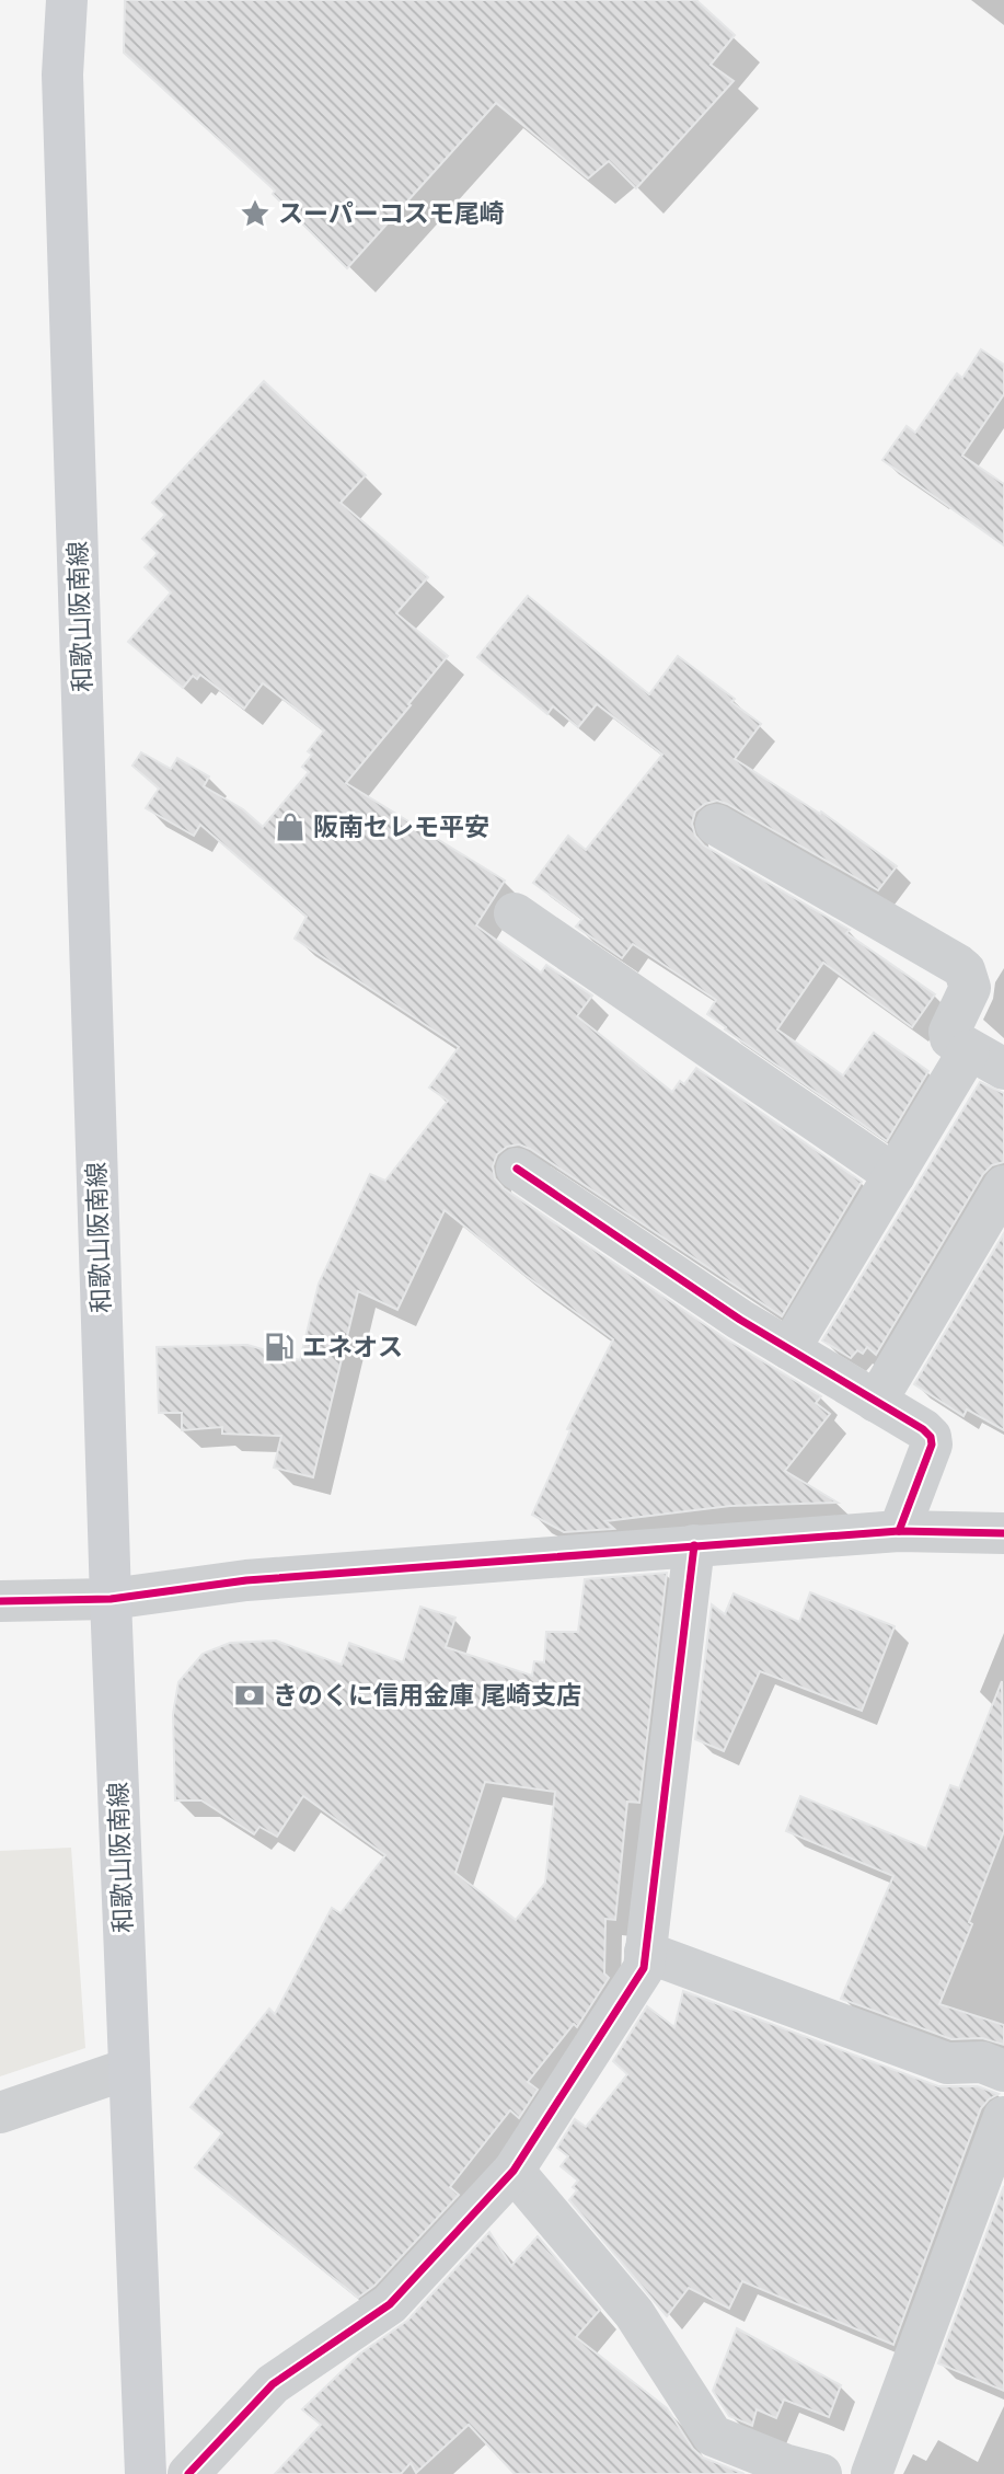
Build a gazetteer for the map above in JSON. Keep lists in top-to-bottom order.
{
  "streets": {
    "main road": ["和歌山阪南線"]
  },
  "places": {
    "place": ["スーパーコスモ尾崎"],
    "shop": ["阪南セレモ平安"],
    "fuel station": ["エネオス"],
    "bank": ["きのくに信用金庫 尾崎支店"]
  }
}
